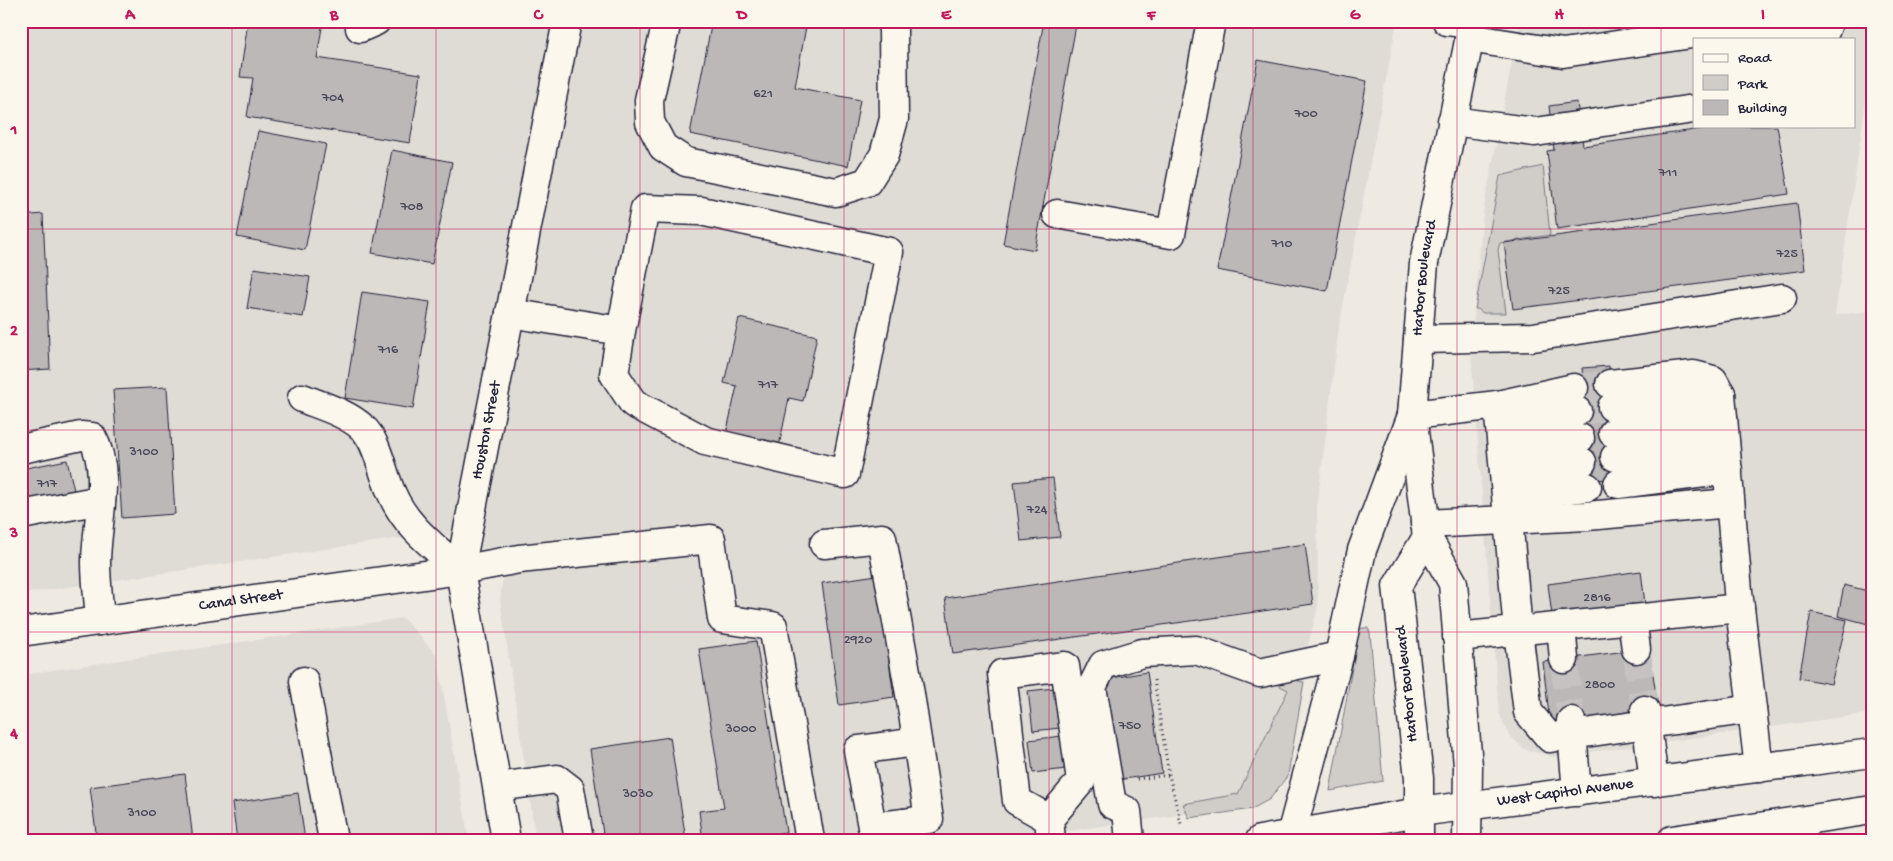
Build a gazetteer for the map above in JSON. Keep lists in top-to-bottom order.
{
  "streets": {
    "main road": [
      "Harbor Boulevard",
      "Houston Street",
      "Canal Street",
      "West Capitol Avenue"
    ]
  },
  "crossings": [
    ["Harbor Boulevard", "West Capitol Avenue"],
    ["Houston Street", "Canal Street"]
  ],
  "house_numbers": [
    "621",
    "704",
    "700",
    "711",
    "708",
    "710",
    "725",
    "725",
    "716",
    "717",
    "3100",
    "717",
    "724",
    "2816",
    "2920",
    "2800",
    "750",
    "3000",
    "3030",
    "3100"
  ],
  "legend": ["Road", "Park", "Building"],
  "grid": {
    "columns": [
      "A",
      "B",
      "C",
      "D",
      "E",
      "F",
      "G",
      "H",
      "I"
    ],
    "rows": [
      "1",
      "2",
      "3",
      "4"
    ]
  }
}
